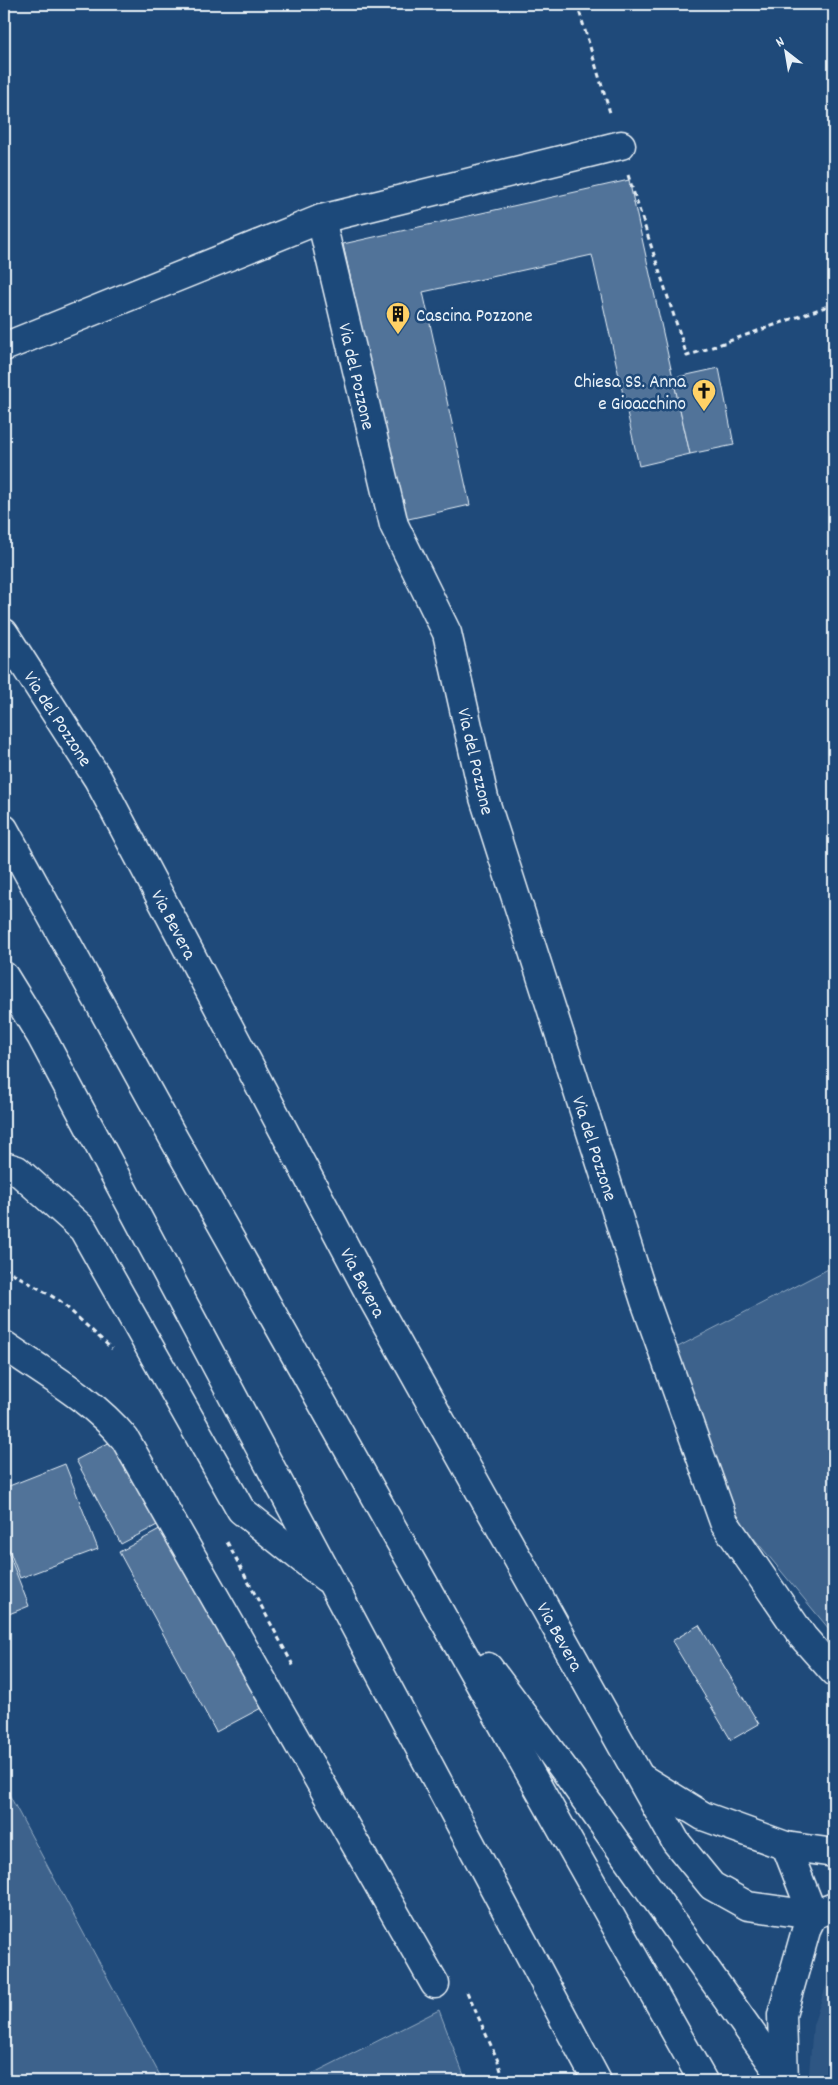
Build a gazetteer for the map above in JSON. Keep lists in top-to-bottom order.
{
  "streets": {
    "main road": ["Via del Pozzone", "Via Bevera"]
  },
  "crossings": [
    ["Via del Pozzone", "Via Bevera"]
  ],
  "places": {
    "building": ["Cascina Pozzone"],
    "church": ["Chiesa SS. Anna e Gioacchino"]
  },
  "north": "top left"
}
